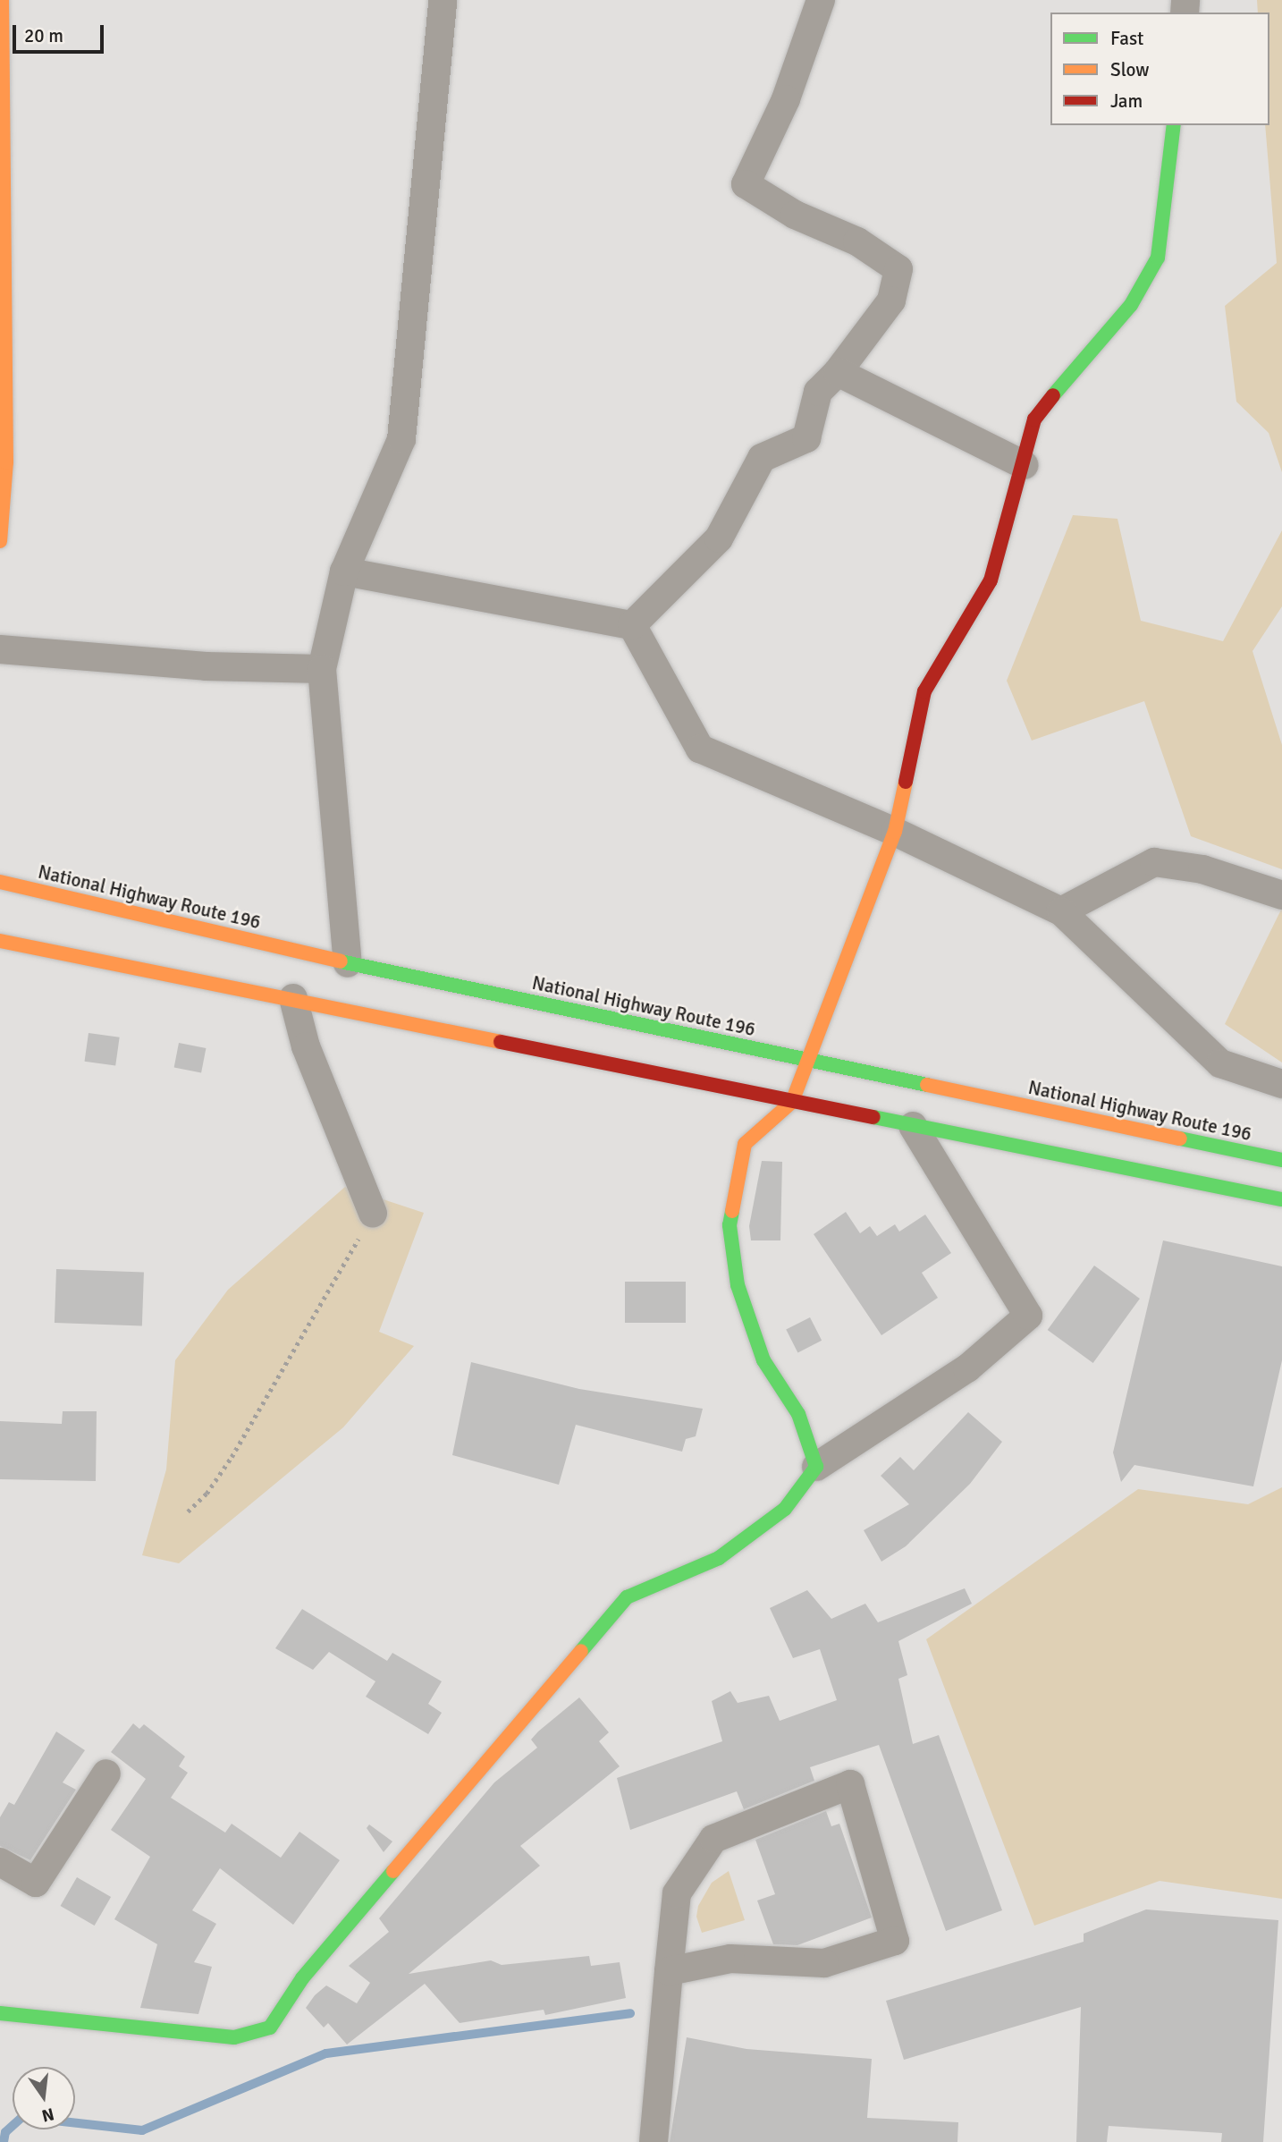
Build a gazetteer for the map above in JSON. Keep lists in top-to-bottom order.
{
  "streets": {
    "main road": ["National Highway Route 196"]
  },
  "legend": ["Fast", "Slow", "Jam"],
  "scale_bar": "20 m",
  "north": "bottom"
}
